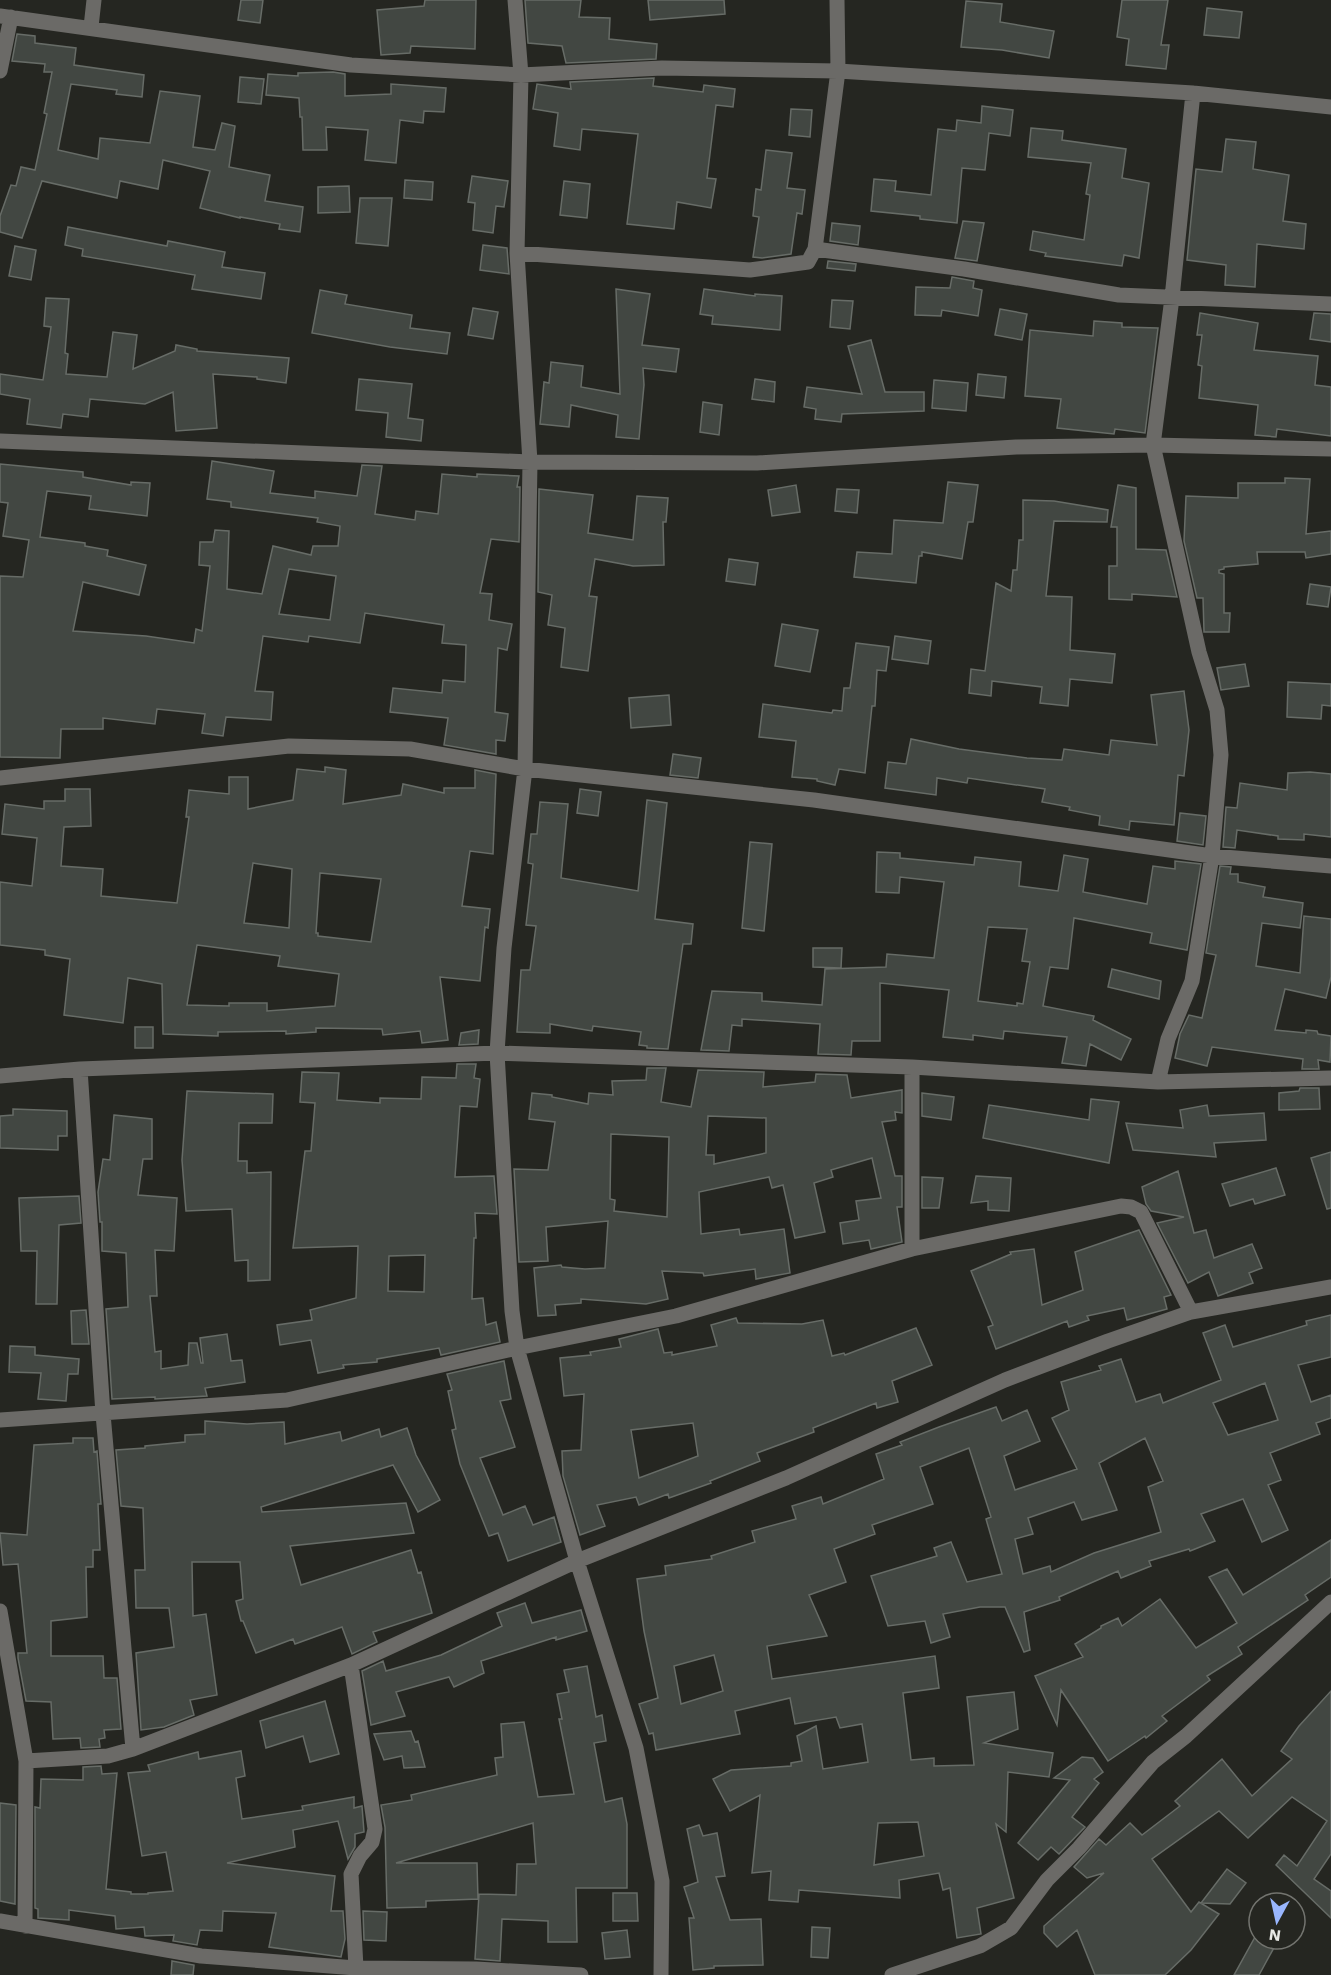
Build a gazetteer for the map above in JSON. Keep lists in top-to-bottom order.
{
  "north": "bottom"
}
